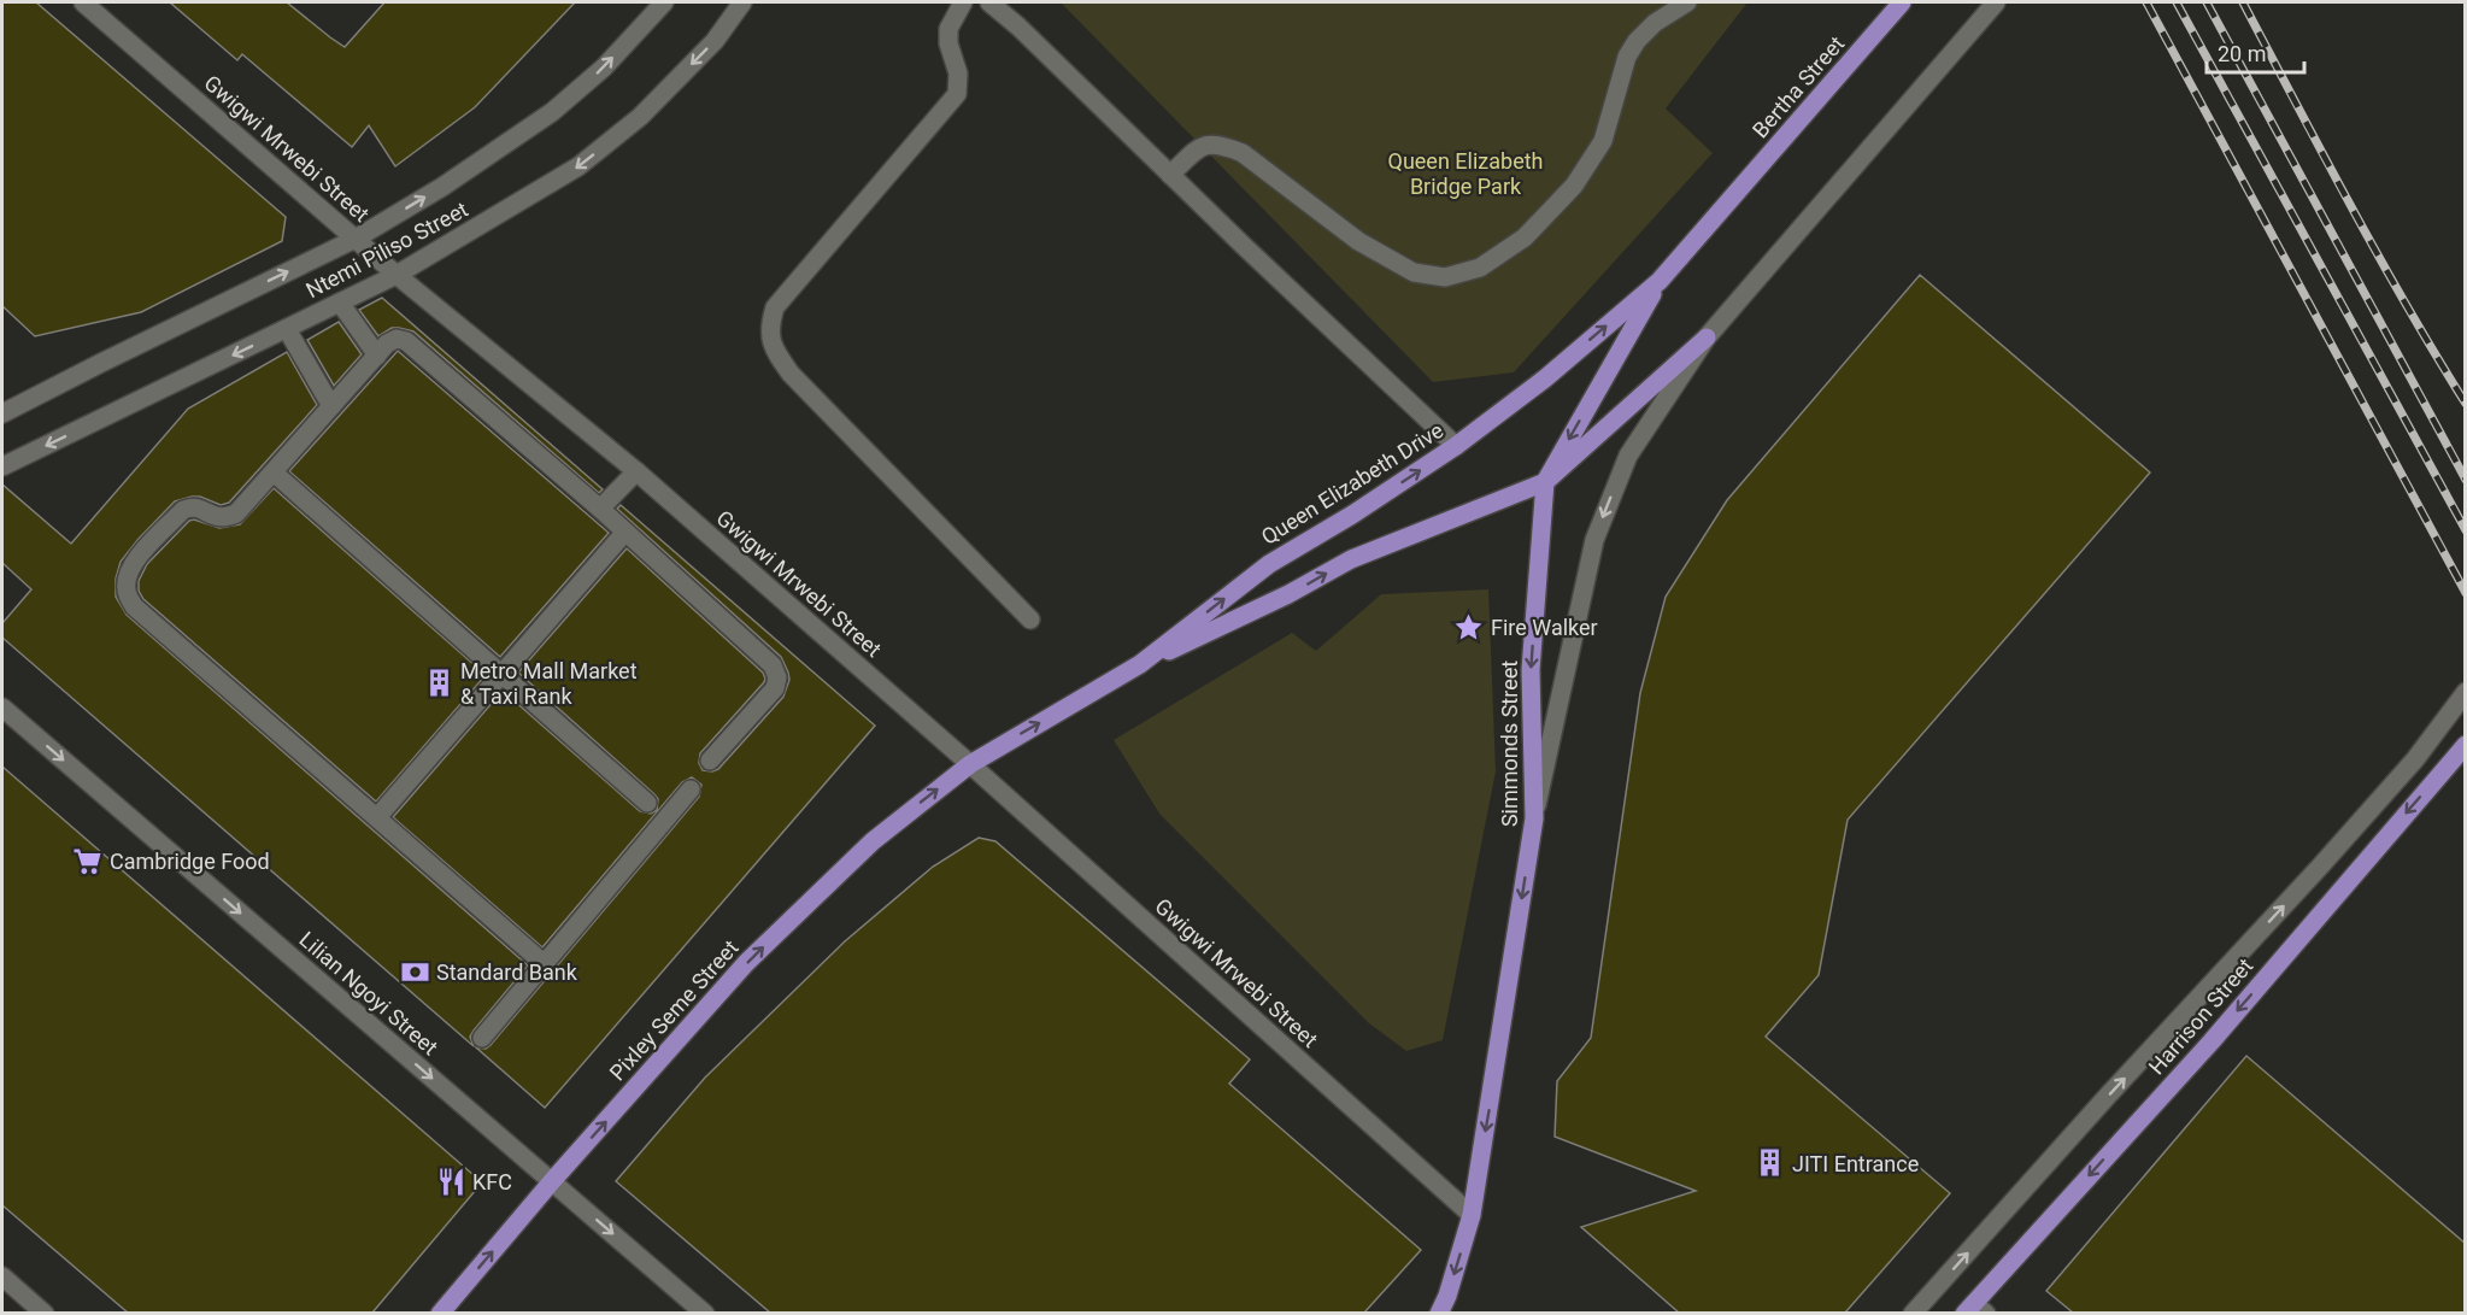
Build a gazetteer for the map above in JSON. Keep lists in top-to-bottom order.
{
  "streets": {
    "main road": [
      "Bertha Street",
      "Queen Elizabeth Drive",
      "Simmonds Street",
      "Pixley Seme Street",
      "Harrison Street"
    ],
    "street": ["Gwigwi Mrwebi Street", "Ntemi Piliso Street", "Lilian Ngoyi Street"]
  },
  "crossings": [
    ["Bertha Street", "Queen Elizabeth Drive"],
    ["Gwigwi Mrwebi Street", "Ntemi Piliso Street"],
    ["Gwigwi Mrwebi Street", "Queen Elizabeth Drive"],
    ["Gwigwi Mrwebi Street", "Simmonds Street"],
    ["Gwigwi Mrwebi Street", "Pixley Seme Street"],
    ["Queen Elizabeth Drive", "Simmonds Street"],
    ["Queen Elizabeth Drive", "Pixley Seme Street"],
    ["Lilian Ngoyi Street", "Pixley Seme Street"]
  ],
  "one_way": [
    "Simmonds Street",
    "Lilian Ngoyi Street",
    "Pixley Seme Street",
    "Harrison Street"
  ],
  "parks": ["Queen Elizabeth Bridge Park"],
  "places": {
    "place": ["Fire Walker"],
    "building": ["Metro Mall Market & Taxi Rank", "JITI Entrance"],
    "supermarket": ["Cambridge Food"],
    "bank": ["Standard Bank"],
    "restaurant": ["KFC"]
  },
  "scale_bar": "20 m"
}
